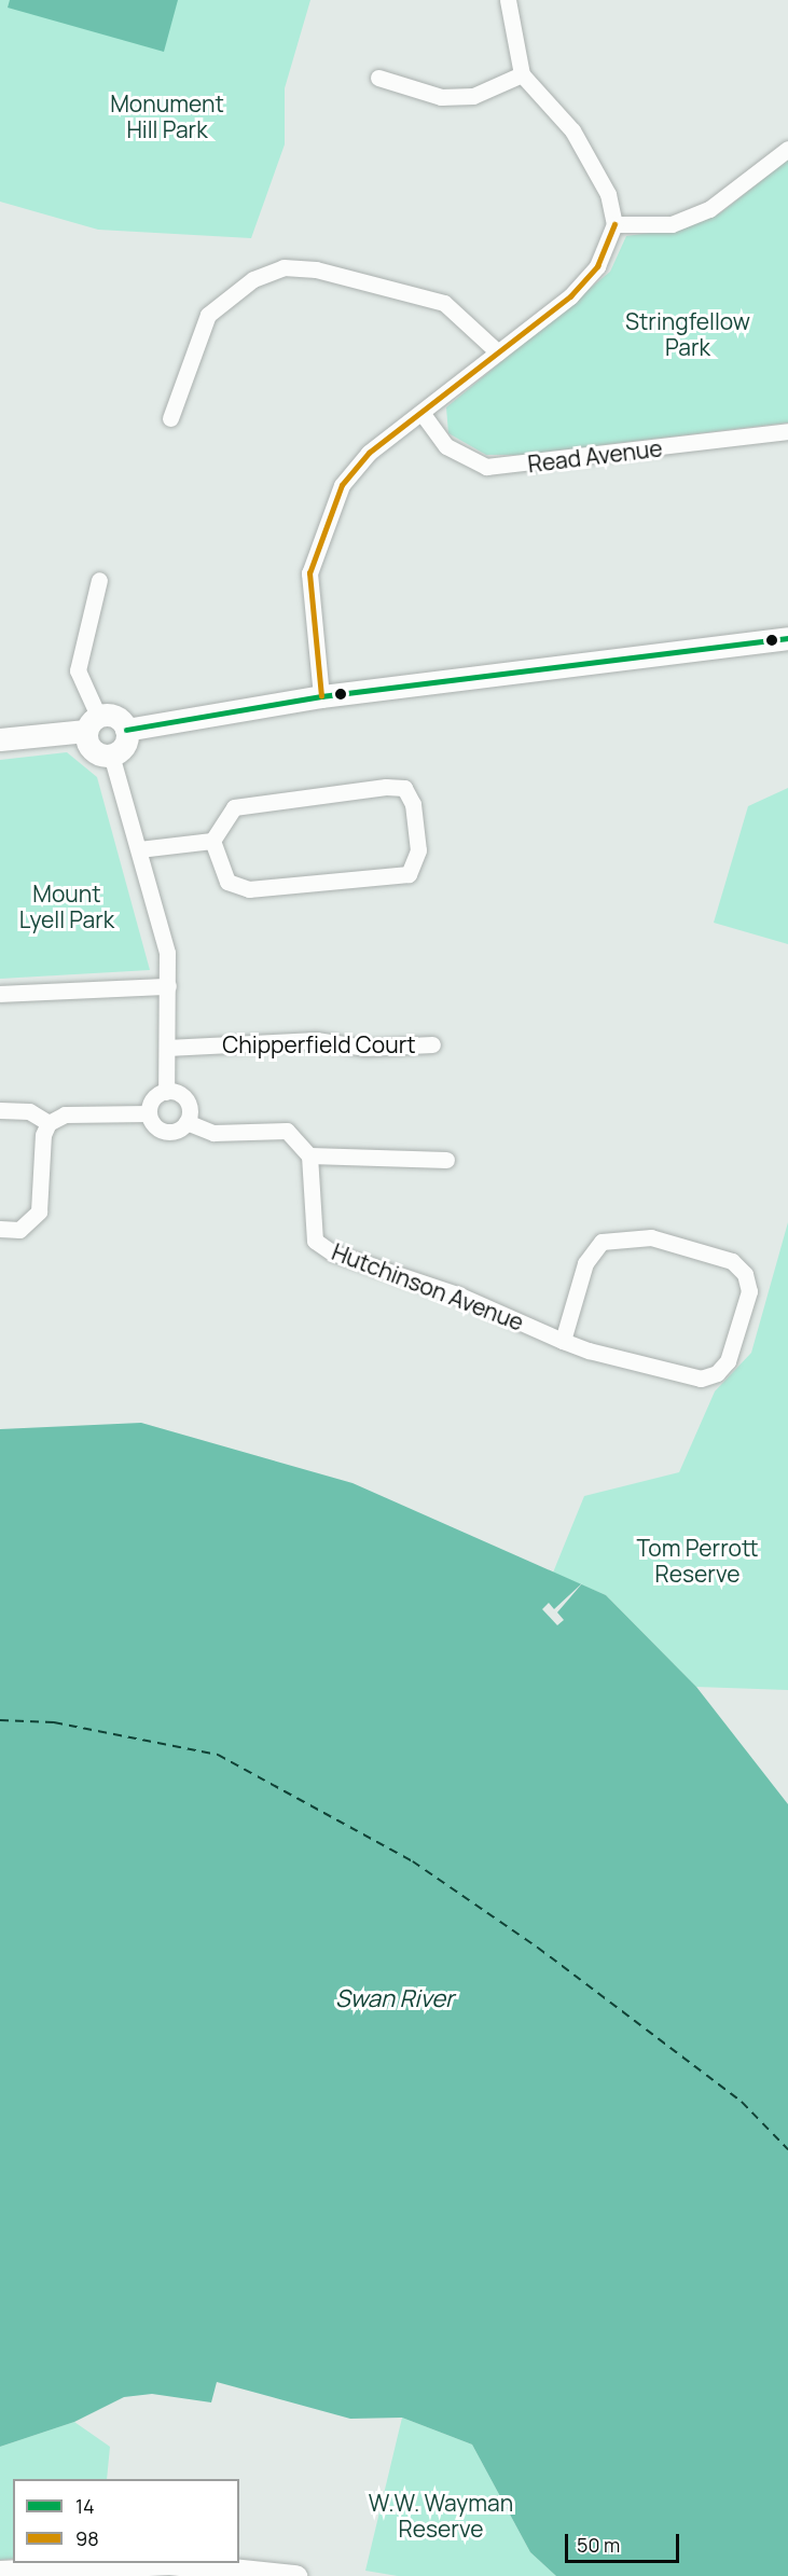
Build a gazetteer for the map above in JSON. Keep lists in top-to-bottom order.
{
  "streets": {
    "street": ["Read Avenue", "Chipperfield Court", "Hutchinson Avenue"]
  },
  "water": ["Swan River"],
  "parks": [
    "Monument Hill Park",
    "Stringfellow Park",
    "Mount Lyell Park",
    "Tom Perrott Reserve",
    "W.W. Wayman Reserve"
  ],
  "lines": ["transit line 98", "transit line 14"],
  "legend": ["14", "98"],
  "scale_bar": "50 m"
}
